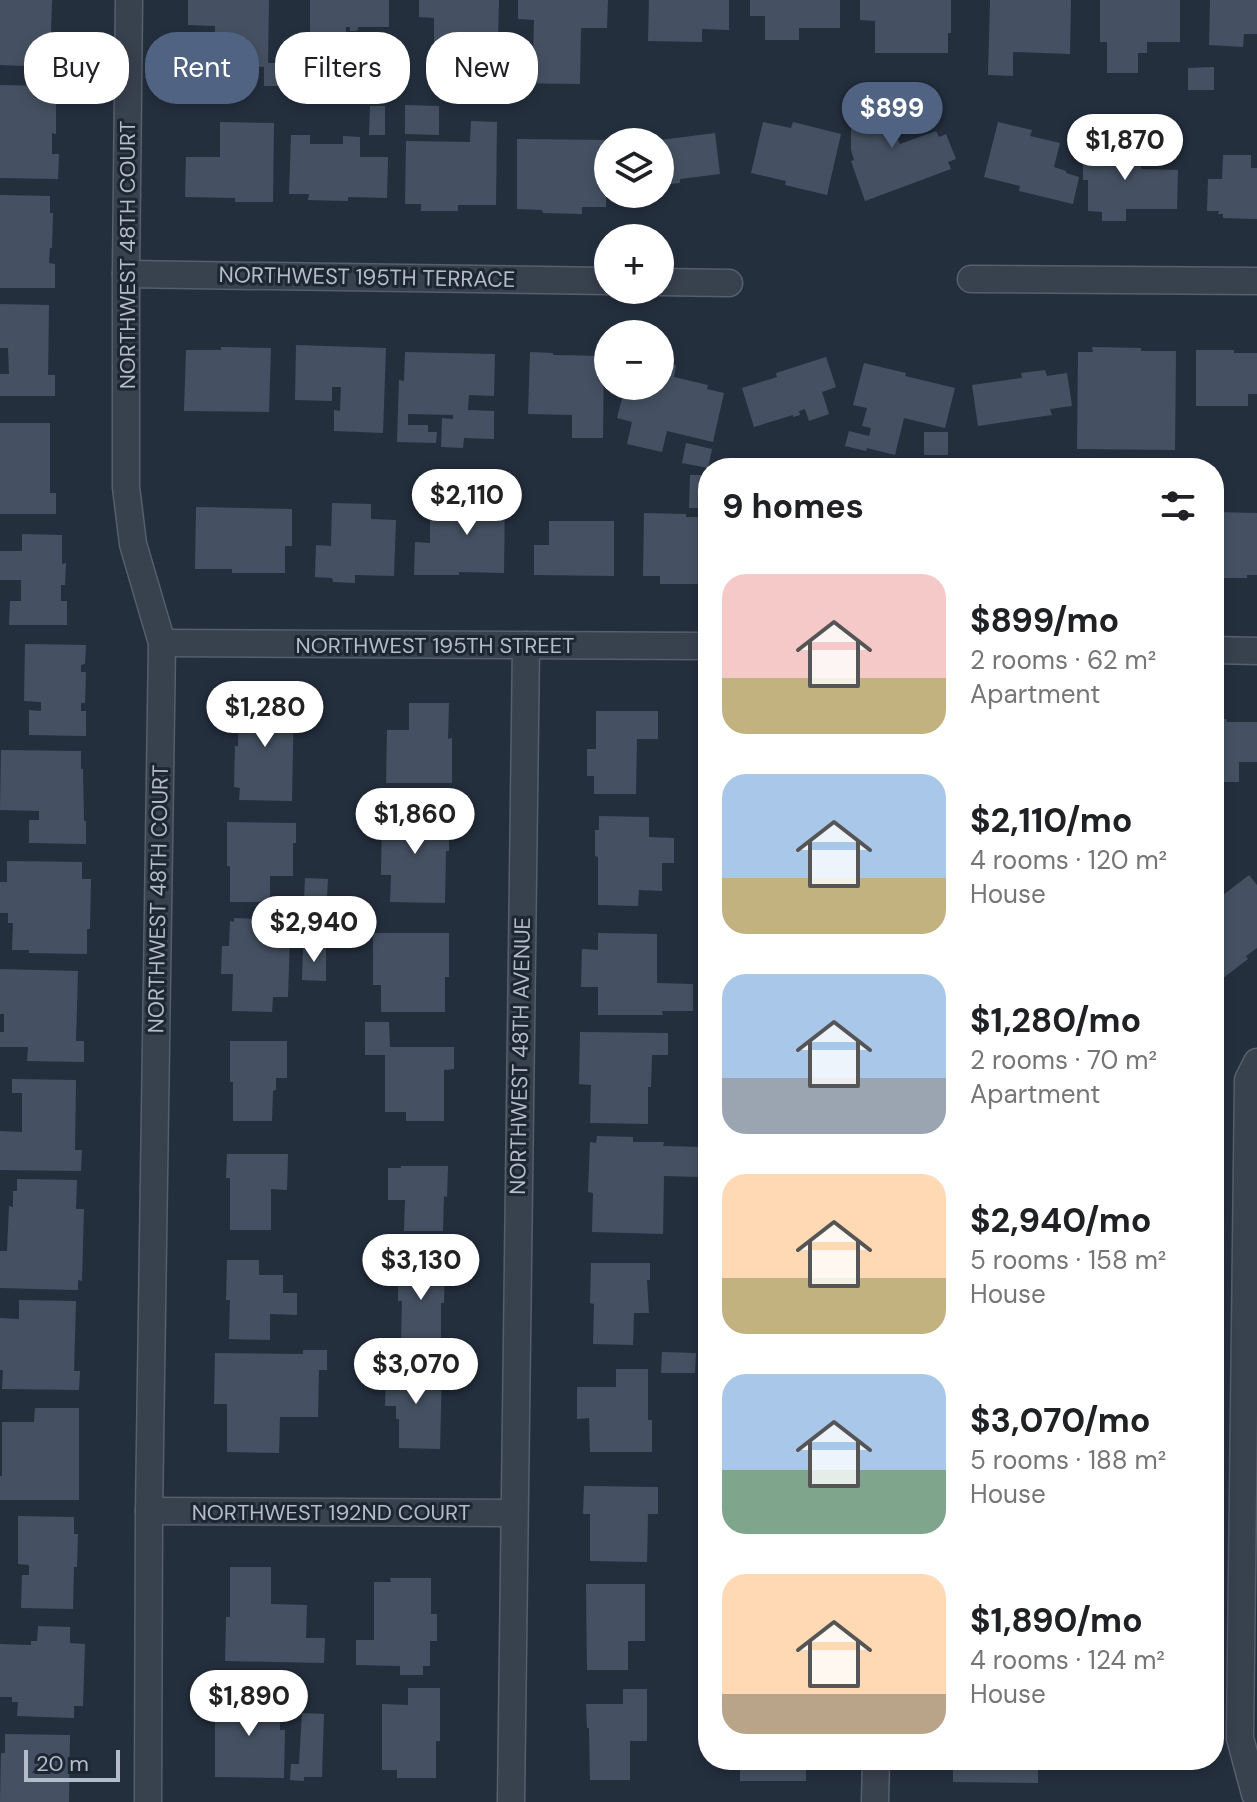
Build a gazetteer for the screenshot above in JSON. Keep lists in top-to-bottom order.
{
  "streets": {
    "street": [
      "NORTHWEST 48TH COURT",
      "NORTHWEST 195TH TERRACE",
      "NORTHWEST 195TH STREET",
      "NORTHWEST 48TH AVENUE",
      "NORTHWEST 192ND COURT"
    ]
  },
  "crossings": [
    ["NORTHWEST 48TH COURT", "NORTHWEST 195TH TERRACE"],
    ["NORTHWEST 48TH COURT", "NORTHWEST 195TH STREET"],
    ["NORTHWEST 48TH COURT", "NORTHWEST 192ND COURT"],
    ["NORTHWEST 195TH STREET", "NORTHWEST 48TH AVENUE"],
    ["NORTHWEST 48TH AVENUE", "NORTHWEST 192ND COURT"]
  ],
  "scale_bar": "20 m",
  "page": {
    "chip": [
      "Buy",
      "Rent",
      "Filters",
      "New"
    ],
    "price": [
      "$899",
      "$1,870",
      "$2,110",
      "$1,280",
      "$1,860",
      "$2,940",
      "$3,130",
      "$3,070",
      "$1,890"
    ],
    "map_buttons": ["+", "−"],
    "heading": "9 homes",
    "list": [
      {
        "name": "$899/mo",
        "note": "2 rooms · 62 m² · Apartment"
      },
      {
        "name": "$2,110/mo",
        "note": "4 rooms · 120 m² · House"
      },
      {
        "name": "$1,280/mo",
        "note": "2 rooms · 70 m² · Apartment"
      },
      {
        "name": "$2,940/mo",
        "note": "5 rooms · 158 m² · House"
      },
      {
        "name": "$3,070/mo",
        "note": "5 rooms · 188 m² · House"
      },
      {
        "name": "$1,890/mo",
        "note": "4 rooms · 124 m² · House"
      }
    ],
    "scale": "20 m"
  }
}
